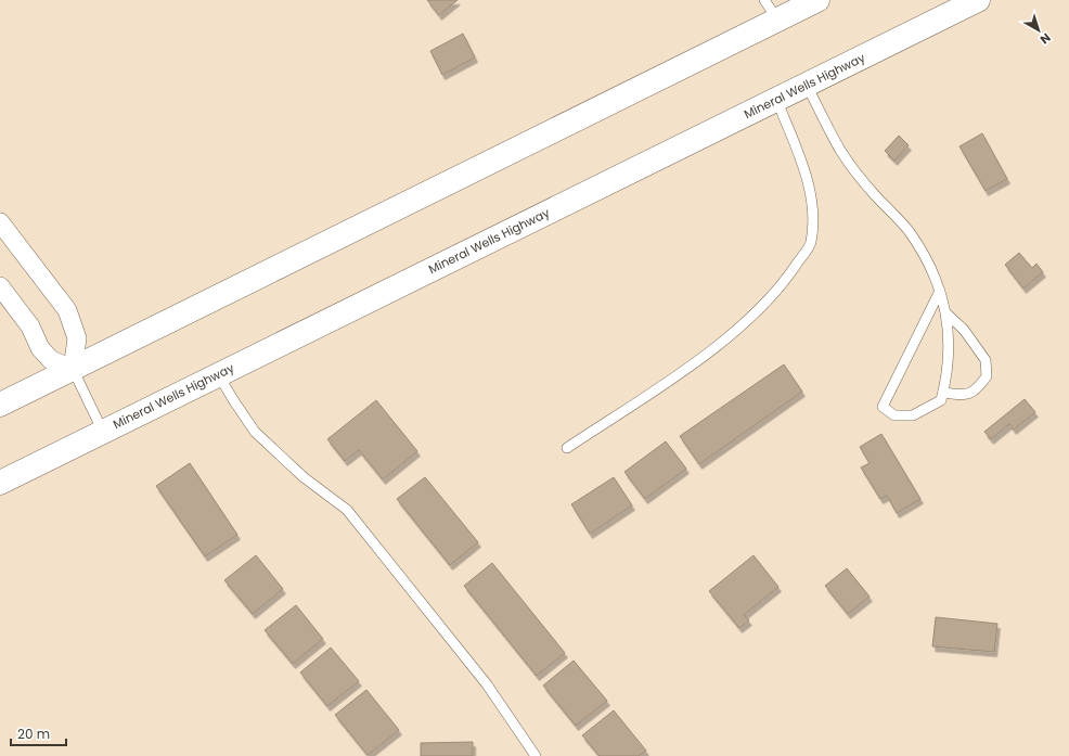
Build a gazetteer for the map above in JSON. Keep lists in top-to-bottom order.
{
  "streets": {
    "main road": ["Mineral Wells Highway"]
  },
  "scale_bar": "20 m",
  "north": "bottom right"
}
